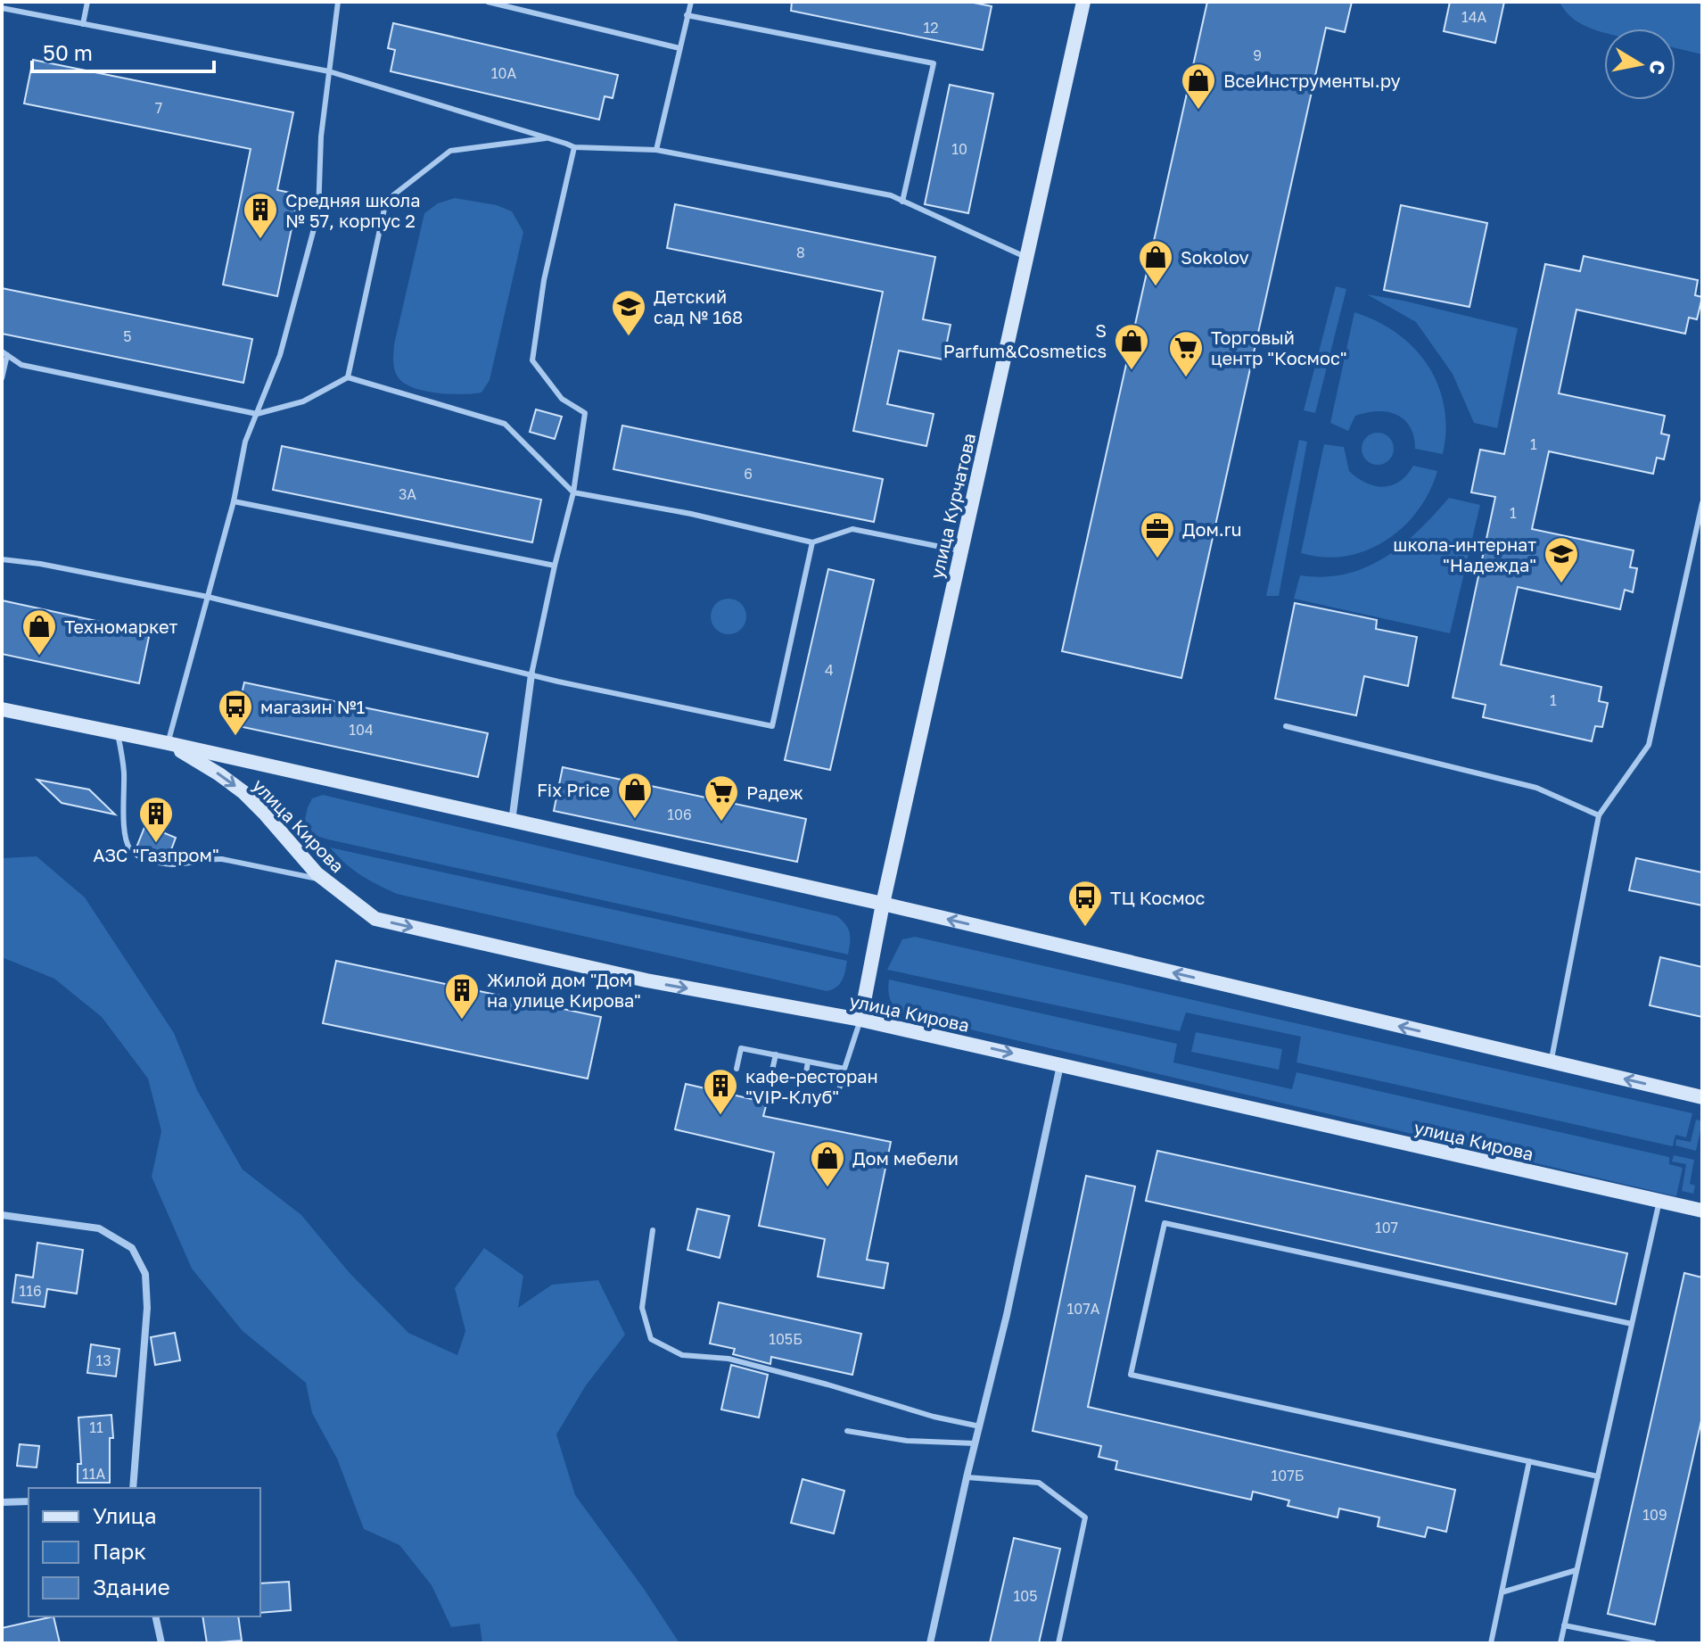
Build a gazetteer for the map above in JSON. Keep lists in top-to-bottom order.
{
  "streets": {
    "main road": ["улица Курчатова", "улица Кирова"]
  },
  "crossings": [
    ["улица Курчатова", "улица Кирова"]
  ],
  "places": {
    "shop": [
      "ВсеИнструменты.ру",
      "Sokolov",
      "S Parfum&Cosmetics",
      "Техномаркет",
      "Fix Price",
      "Дом мебели"
    ],
    "building": [
      "Средняя школа № 57, корпус 2",
      "АЗС \"Газпром\"",
      "Жилой дом \"Дом на улице Кирова\"",
      "кафе-ресторан \"VIP-Клуб\""
    ],
    "school or university": ["Детский сад № 168", "школа-интернат \"Надежда\""],
    "supermarket": ["Торговый центр \"Космос\"", "Радеж"],
    "office": ["Дом.ru"],
    "bus stop": ["магазин №1", "ТЦ Космос"]
  },
  "house_numbers": [
    "14А",
    "12",
    "9",
    "10А",
    "7",
    "10",
    "8",
    "5",
    "1",
    "6",
    "3А",
    "1",
    "4",
    "1",
    "104",
    "106",
    "107",
    "116",
    "107А",
    "105Б",
    "13",
    "11",
    "11А",
    "107Б",
    "109",
    "105"
  ],
  "legend": ["Улица", "Парк", "Здание"],
  "scale_bar": "50 m",
  "north": "right"
}
